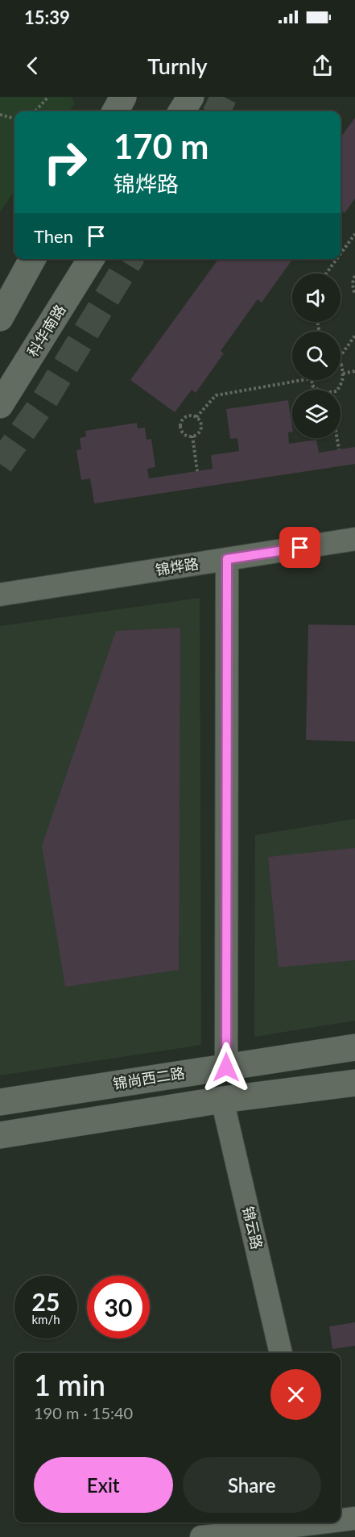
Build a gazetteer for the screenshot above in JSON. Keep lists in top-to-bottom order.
{
  "streets": {
    "street": [
      "科华南路",
      "锦烨路",
      "锦尚西二路",
      "锦云路"
    ]
  },
  "page": {
    "status": "15:39",
    "header": "Turnly",
    "turn": ["170 m", "锦烨路"],
    "then": "Then",
    "speed": "25 km/h",
    "limit": "30",
    "heading": ["1 min", "190 m · 15:40"],
    "buttons": ["Exit", "Share"]
  }
}
